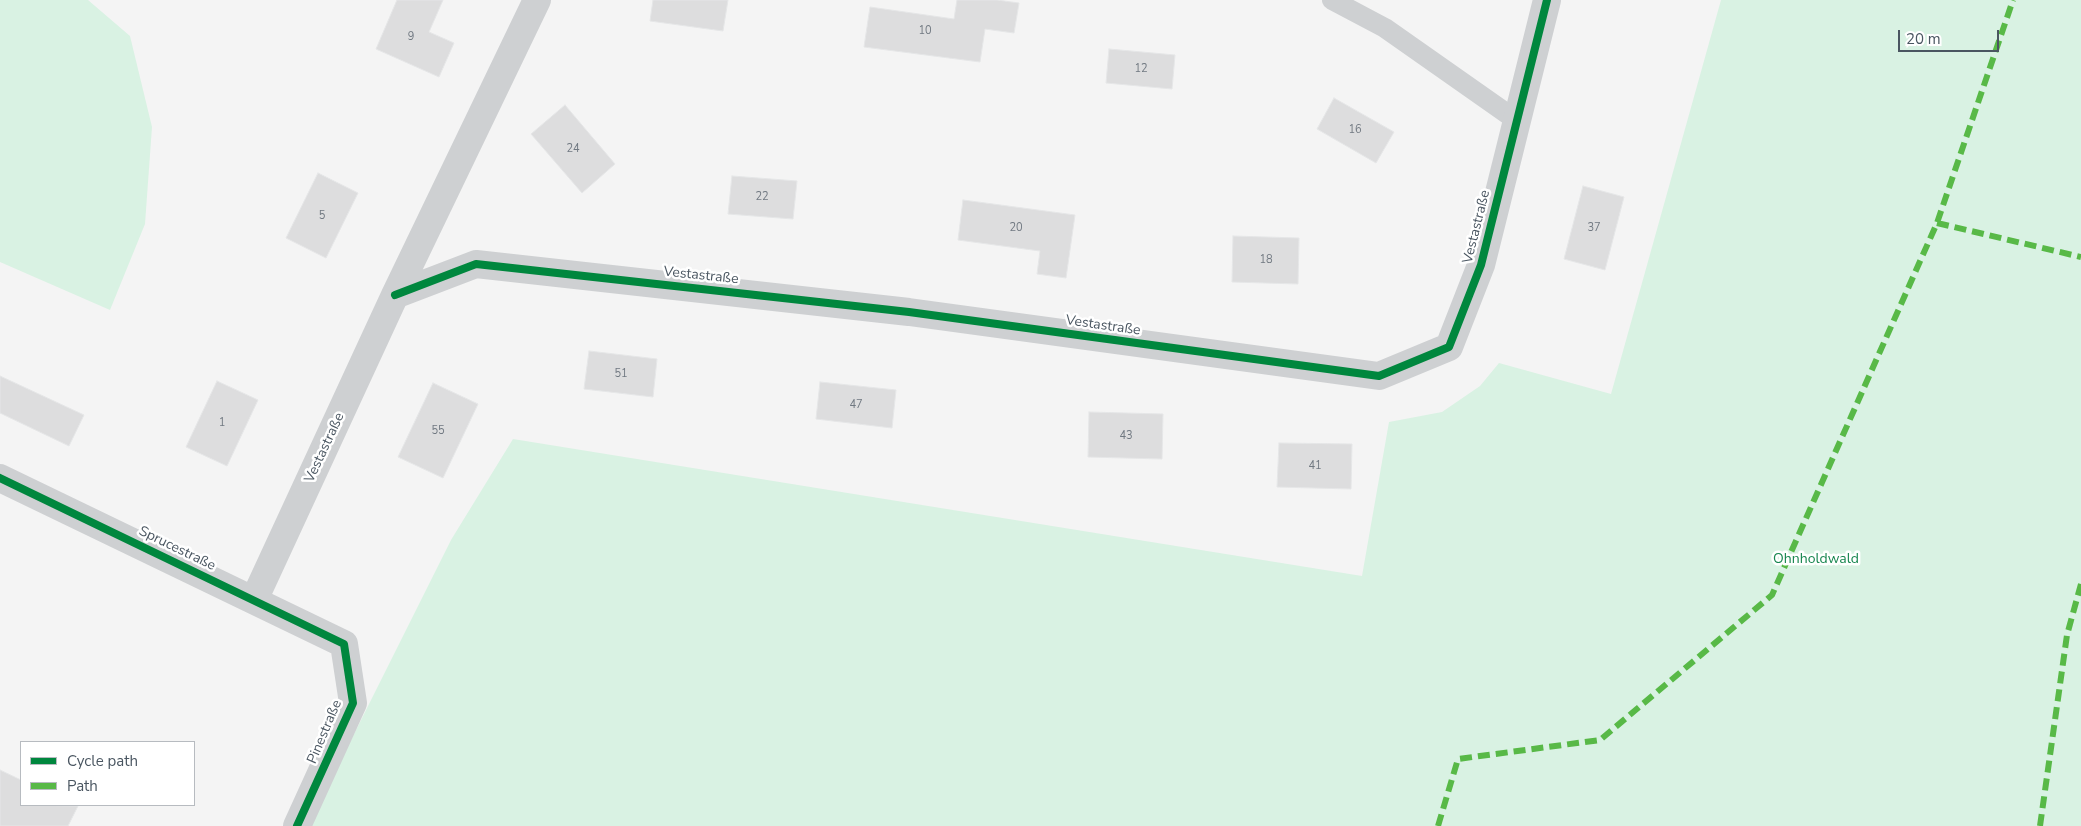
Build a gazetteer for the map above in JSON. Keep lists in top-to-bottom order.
{
  "streets": {
    "street": ["Vestastraße", "Sprucestraße", "Pinestraße"]
  },
  "crossings": [
    ["Vestastraße", "Sprucestraße"],
    ["Sprucestraße", "Pinestraße"]
  ],
  "parks": ["Ohnholdwald"],
  "house_numbers": [
    "10",
    "9",
    "12",
    "16",
    "24",
    "22",
    "5",
    "20",
    "37",
    "18",
    "51",
    "47",
    "1",
    "55",
    "43",
    "41"
  ],
  "legend": ["Cycle path", "Path"],
  "scale_bar": "20 m"
}
